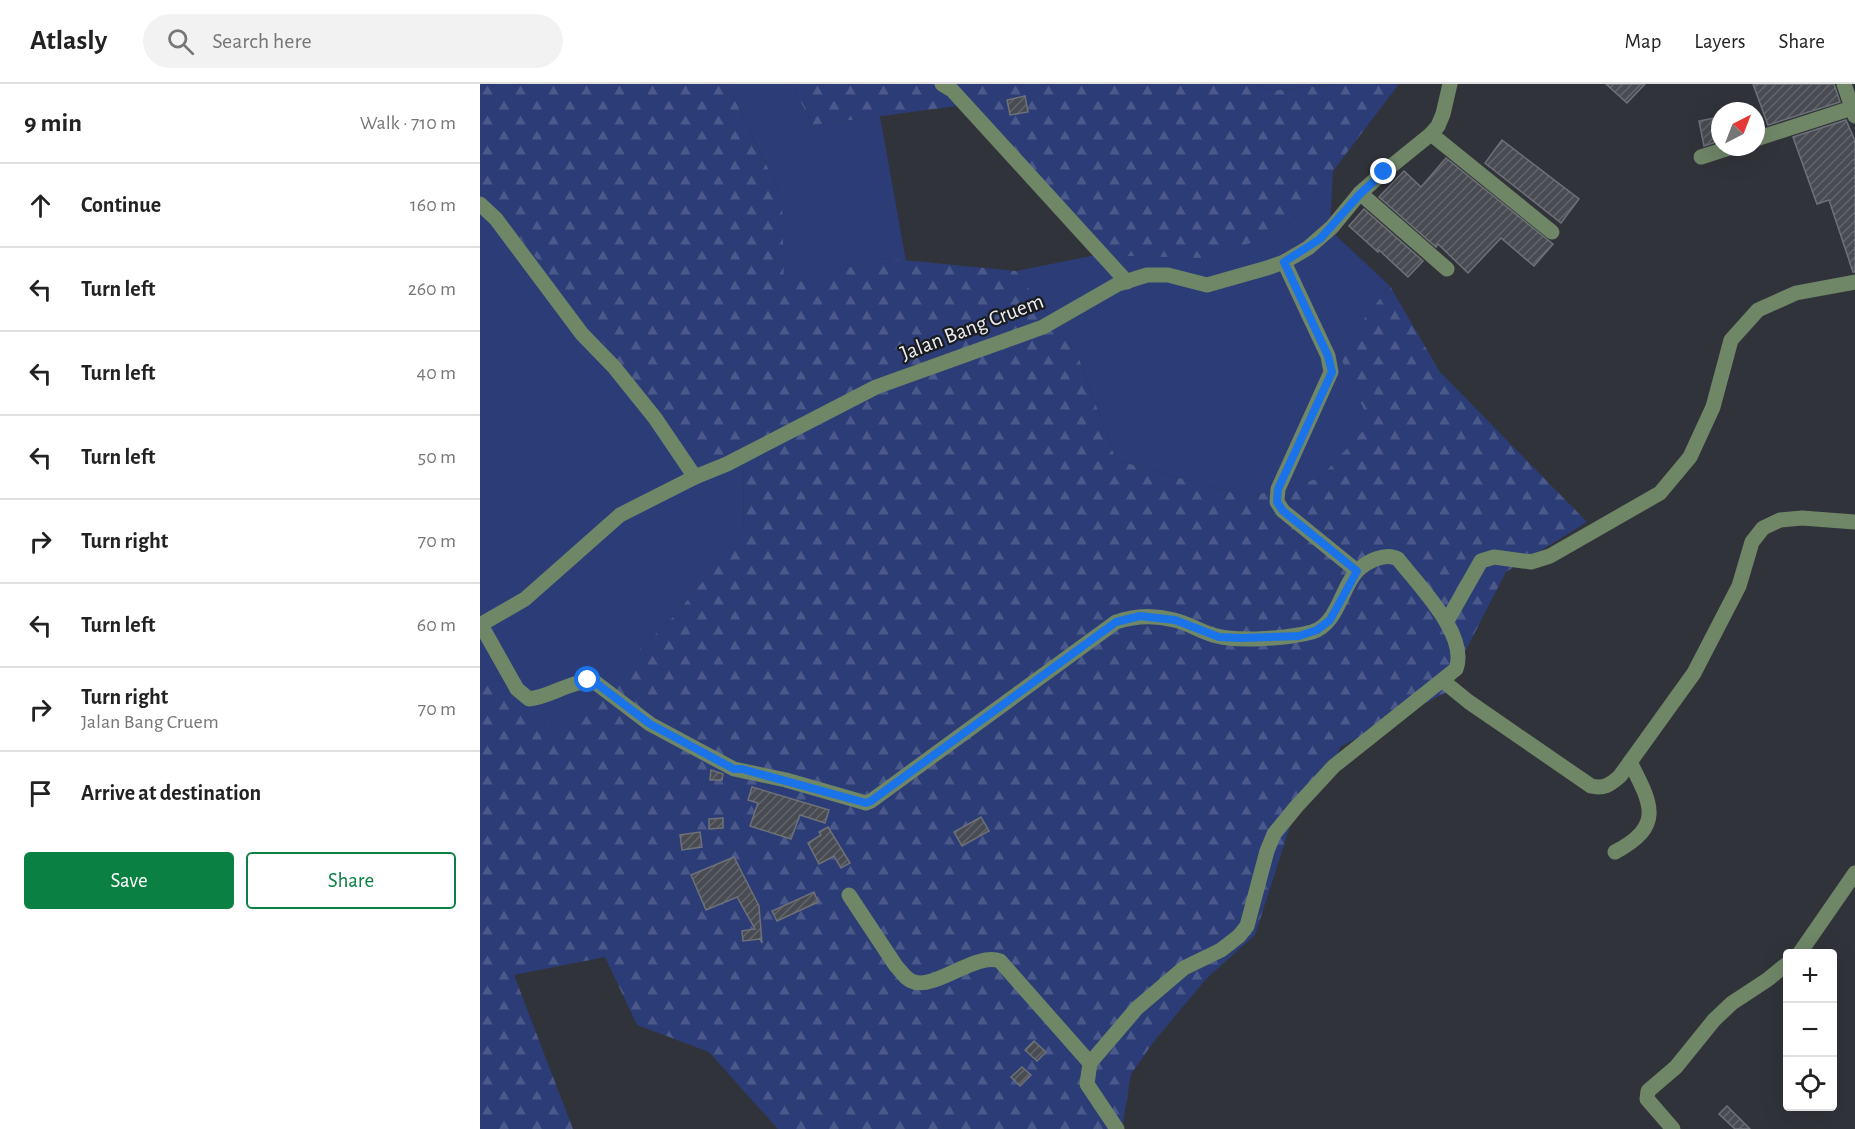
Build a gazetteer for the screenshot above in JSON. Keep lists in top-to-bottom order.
{
  "streets": {
    "street": ["Jalan Bang Cruem"]
  },
  "north": "top right",
  "page": {
    "header": "Atlasly",
    "search": "Search here",
    "nav": ["Map", "Layers", "Share"],
    "heading": ["9 min", "Walk · 710 m"],
    "list": [
      ["Continue", "160 m"],
      ["Turn left", "260 m"],
      ["Turn left", "40 m"],
      ["Turn left", "50 m"],
      ["Turn right", "70 m"],
      ["Turn left", "60 m"],
      ["Turn right", "Jalan Bang Cruem", "70 m"],
      "Arrive at destination"
    ],
    "buttons": ["Save", "Share"],
    "map_buttons": ["+", "−"]
  }
}
